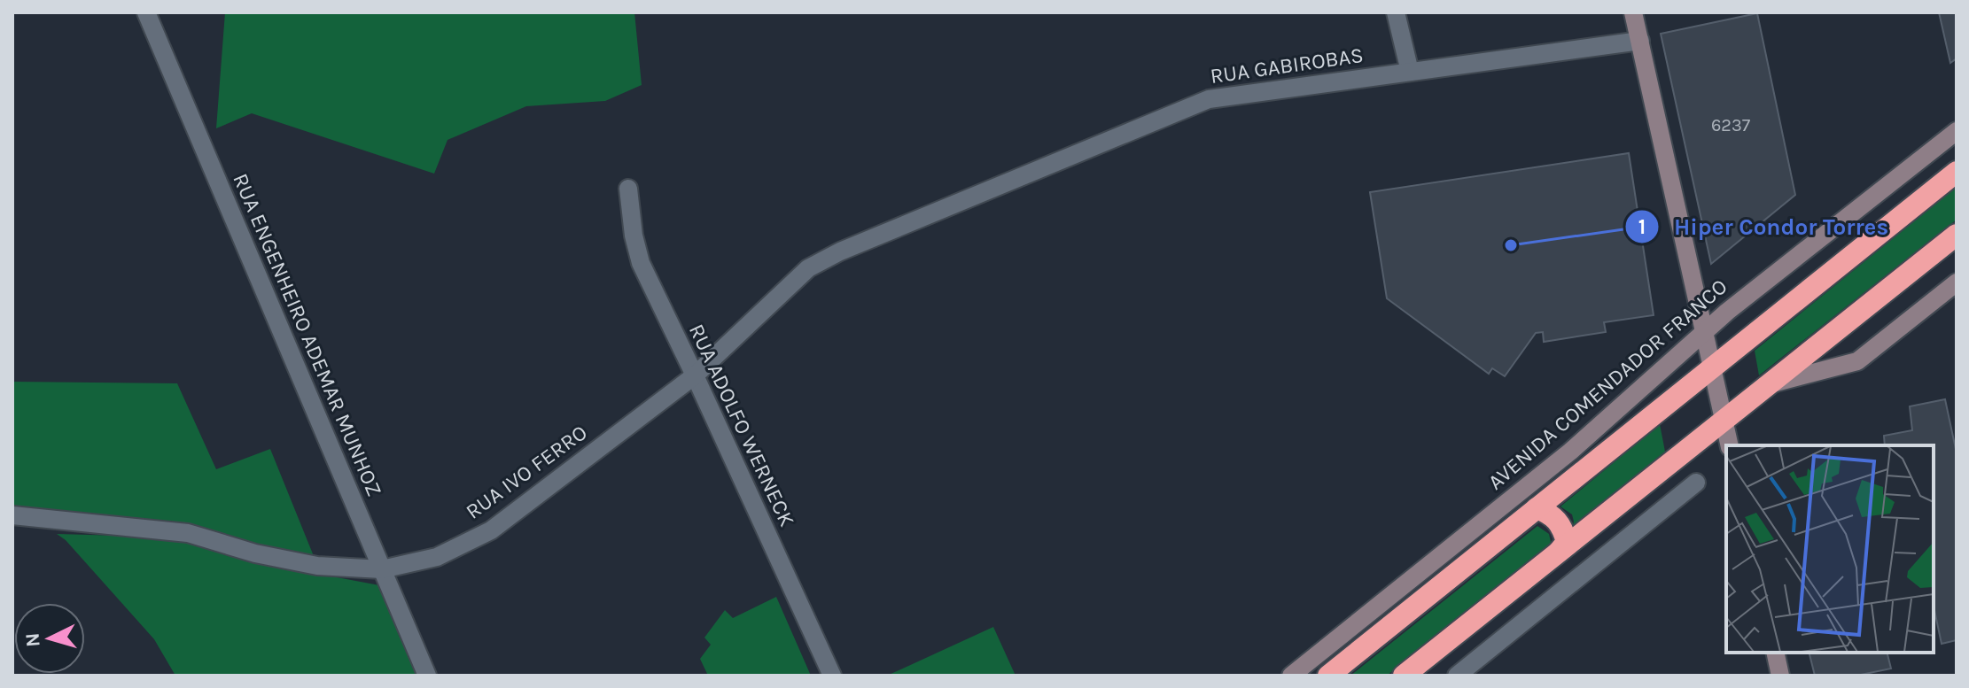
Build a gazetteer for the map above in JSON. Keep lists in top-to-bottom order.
{
  "streets": {
    "main road": ["AVENIDA COMENDADOR FRANCO"],
    "street": [
      "RUA GABIROBAS",
      "RUA ENGENHEIRO ADEMAR MUNHOZ",
      "RUA ADOLFO WERNECK",
      "RUA IVO FERRO"
    ]
  },
  "crossings": [
    ["RUA GABIROBAS", "RUA IVO FERRO"],
    ["RUA ENGENHEIRO ADEMAR MUNHOZ", "RUA IVO FERRO"],
    ["RUA ADOLFO WERNECK", "RUA IVO FERRO"]
  ],
  "places": ["Hiper Condor Torres"],
  "house_numbers": ["6237"],
  "north": "left"
}
